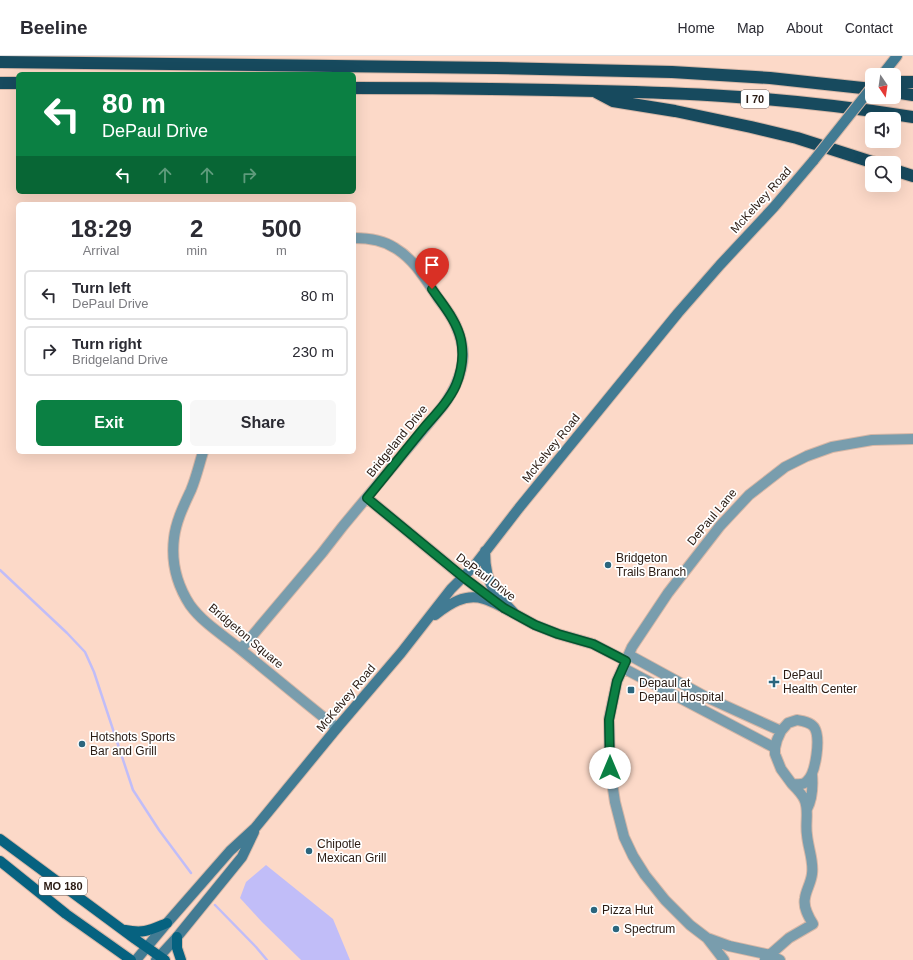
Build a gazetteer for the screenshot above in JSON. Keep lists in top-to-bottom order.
{
  "streets": {
    "highway": ["I 70"],
    "main road": ["MO 180"],
    "street": [
      "McKelvey Road",
      "Bridgeland Drive",
      "DePaul Lane",
      "DePaul Drive",
      "Bridgeton Square"
    ]
  },
  "crossings": [
    ["McKelvey Road", "DePaul Drive"],
    ["McKelvey Road", "Bridgeton Square"],
    ["McKelvey Road", "MO 180"],
    ["Bridgeland Drive", "DePaul Drive"],
    ["Bridgeland Drive", "Bridgeton Square"],
    ["DePaul Lane", "DePaul Drive"]
  ],
  "places": {
    "other": [
      "Bridgeton Trails Branch",
      "Hotshots Sports Bar and Grill",
      "Chipotle Mexican Grill",
      "Pizza Hut",
      "Spectrum"
    ],
    "health": ["DePaul Health Center"],
    "transit": ["Depaul at Depaul Hospital"]
  },
  "north": "bottom",
  "page": {
    "header": "Beeline",
    "nav": [
      "Home",
      "Map",
      "About",
      "Contact"
    ],
    "turn": ["80 m", "DePaul Drive"],
    "eta": [
      "18:29",
      "Arrival",
      "2",
      "min",
      "500",
      "m"
    ],
    "list": [
      {
        "name": "Turn left",
        "note": "DePaul Drive",
        "value": "80 m"
      },
      {
        "name": "Turn right",
        "note": "Bridgeland Drive",
        "value": "230 m"
      }
    ],
    "buttons": ["Exit", "Share"]
  }
}
